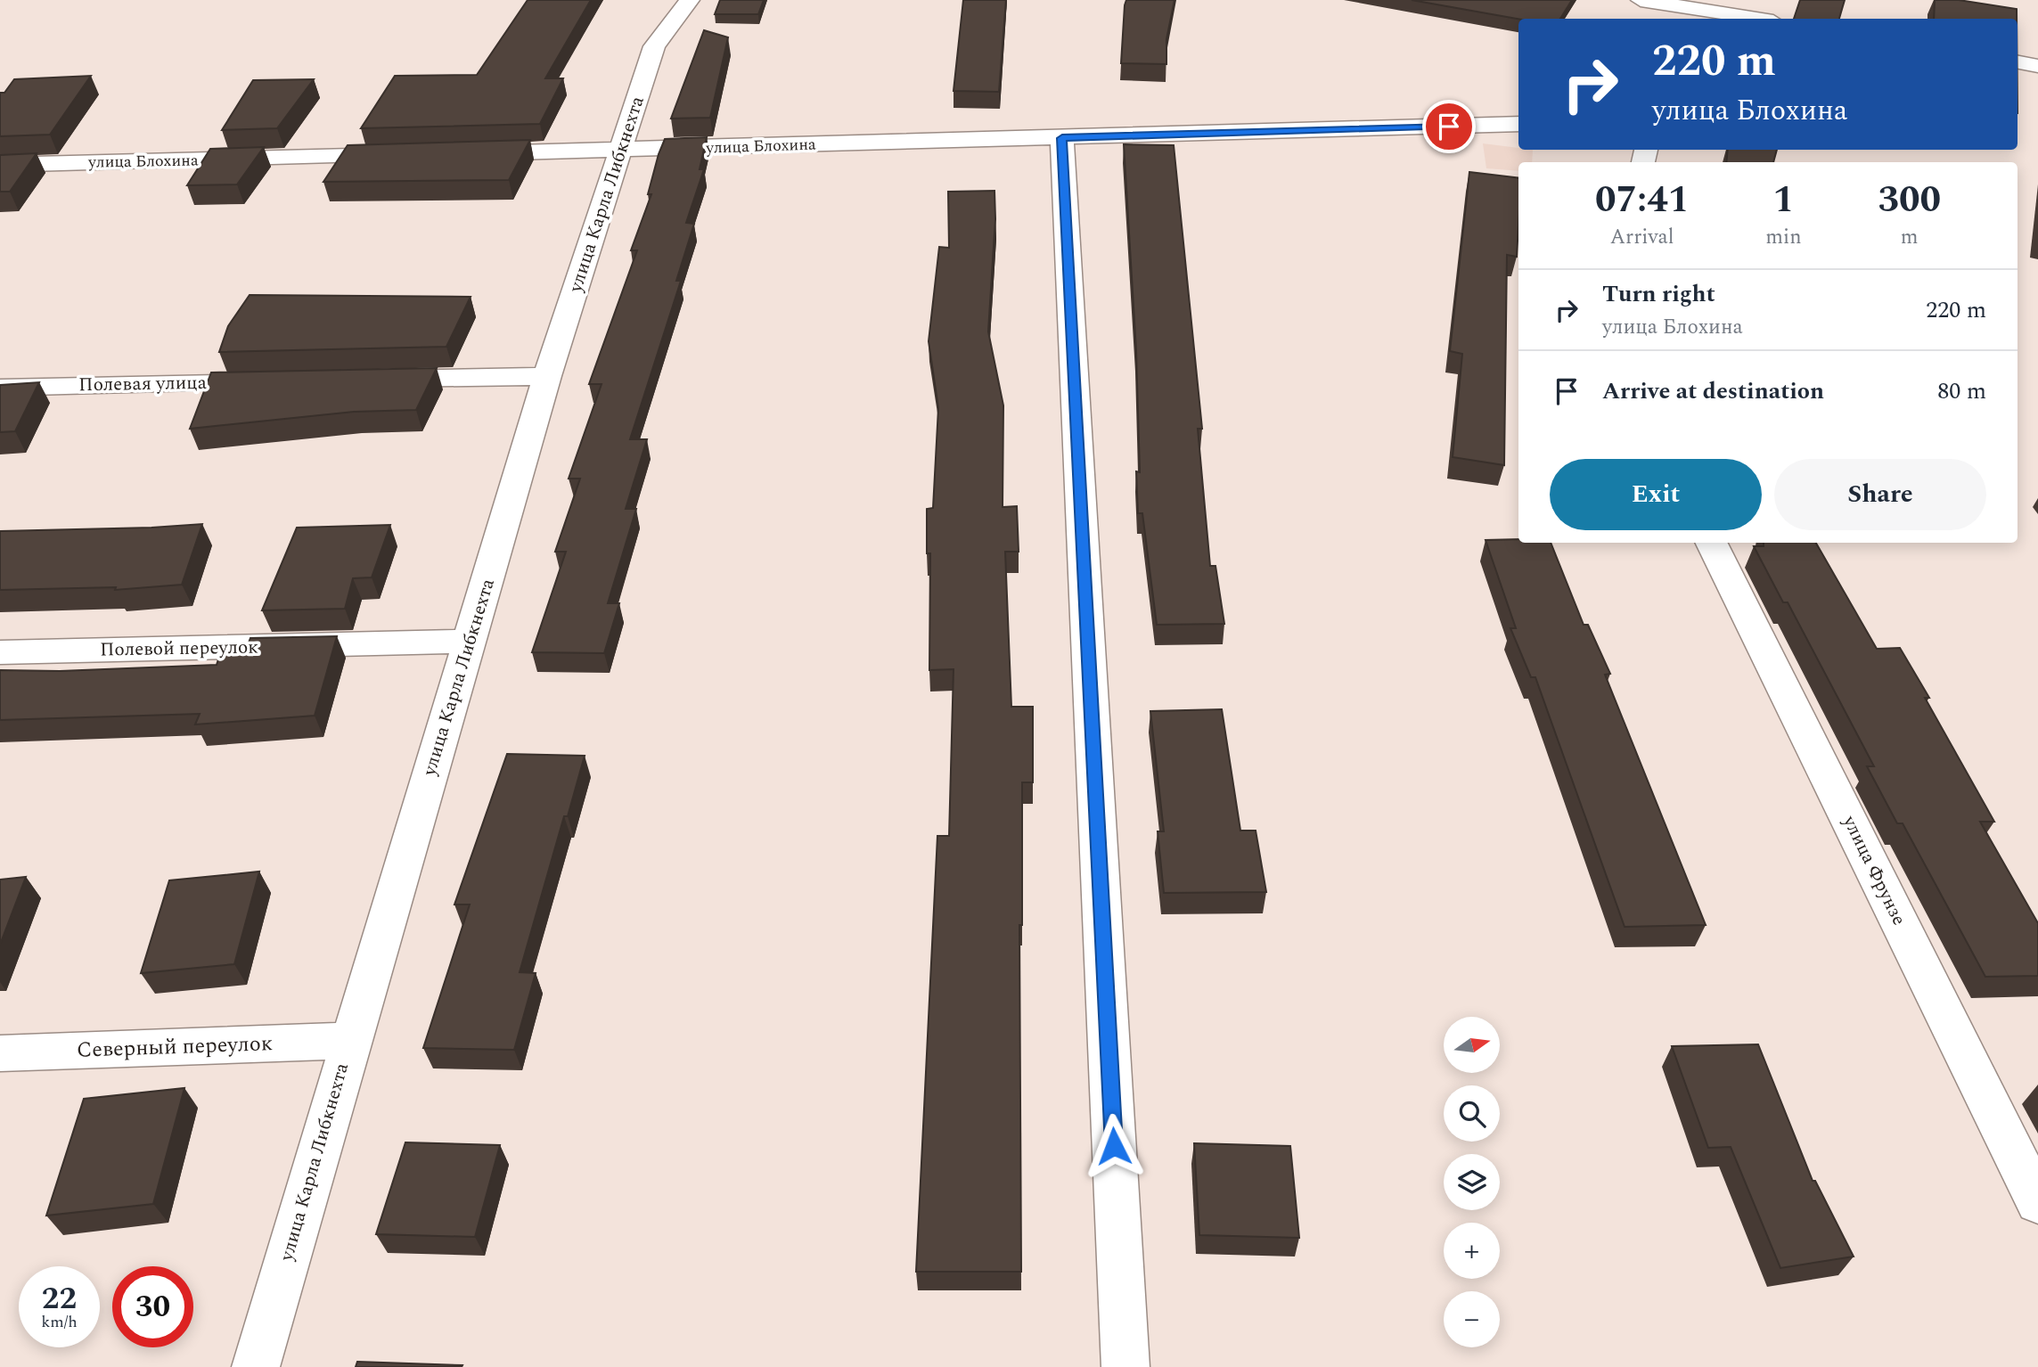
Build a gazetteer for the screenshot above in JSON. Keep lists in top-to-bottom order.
{
  "streets": {
    "street": [
      "улица Блохина",
      "улица Карла Либкнехта",
      "Полевая улица",
      "Полевой переулок",
      "улица Фрунзе",
      "Северный переулок"
    ]
  },
  "crossings": [
    ["улица Блохина", "улица Карла Либкнехта"],
    ["улица Карла Либкнехта", "Полевой переулок"],
    ["улица Карла Либкнехта", "Северный переулок"]
  ],
  "north": "right",
  "page": {
    "turn": ["220 m", "улица Блохина"],
    "eta": [
      "07:41",
      "Arrival",
      "1",
      "min",
      "300",
      "m"
    ],
    "list": [
      {
        "name": "Turn right",
        "note": "улица Блохина",
        "value": "220 m"
      },
      {
        "name": "Arrive at destination",
        "value": "80 m"
      }
    ],
    "buttons": ["Exit", "Share"],
    "map_buttons": ["+", "−"],
    "speed": "22 km/h",
    "limit": "30"
  }
}
